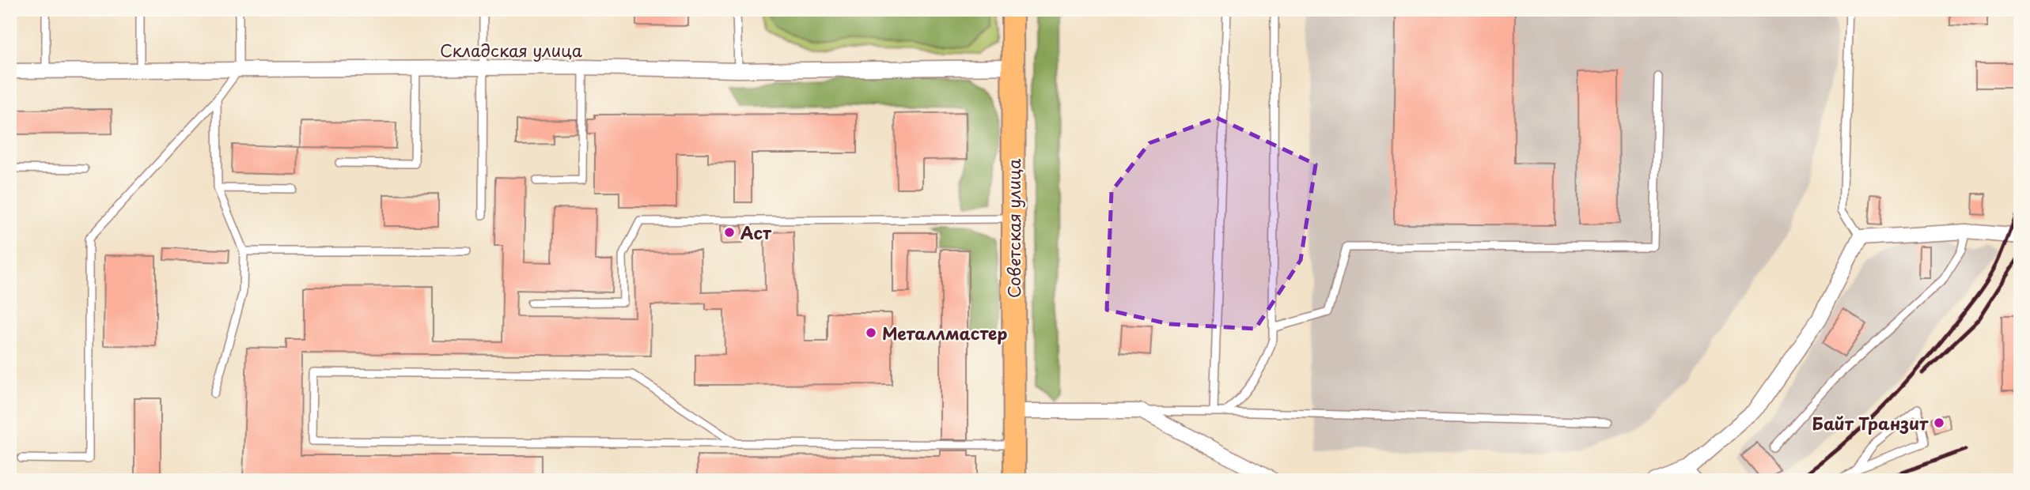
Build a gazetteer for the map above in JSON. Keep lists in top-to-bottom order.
{
  "streets": {
    "main road": ["Советская улица"],
    "street": ["Складская улица"]
  },
  "crossings": [
    ["Складская улица", "Советская улица"]
  ],
  "places": ["Аст", "Металлмастер", "Байт Транзит"]
}
